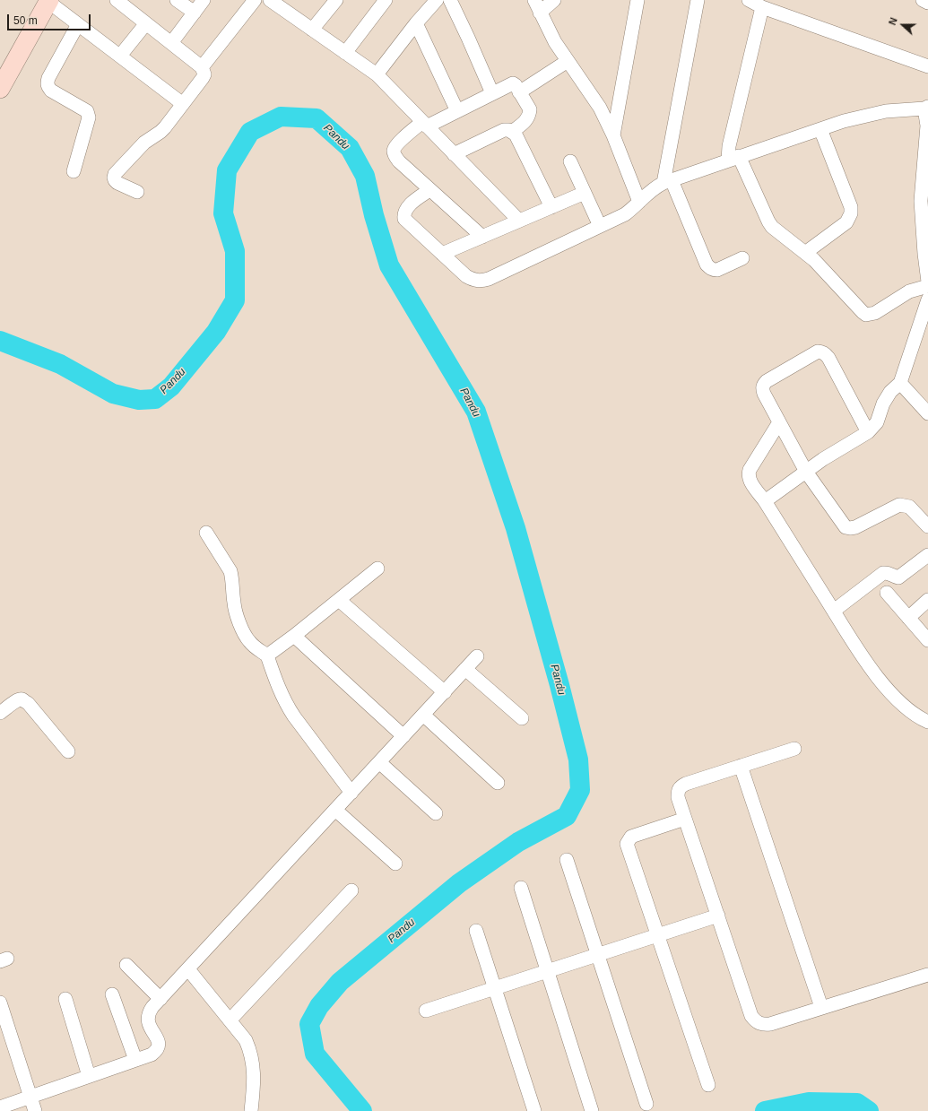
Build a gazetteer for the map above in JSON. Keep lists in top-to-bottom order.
{
  "water": ["Pandu"],
  "scale_bar": "50 m",
  "north": "left"
}
